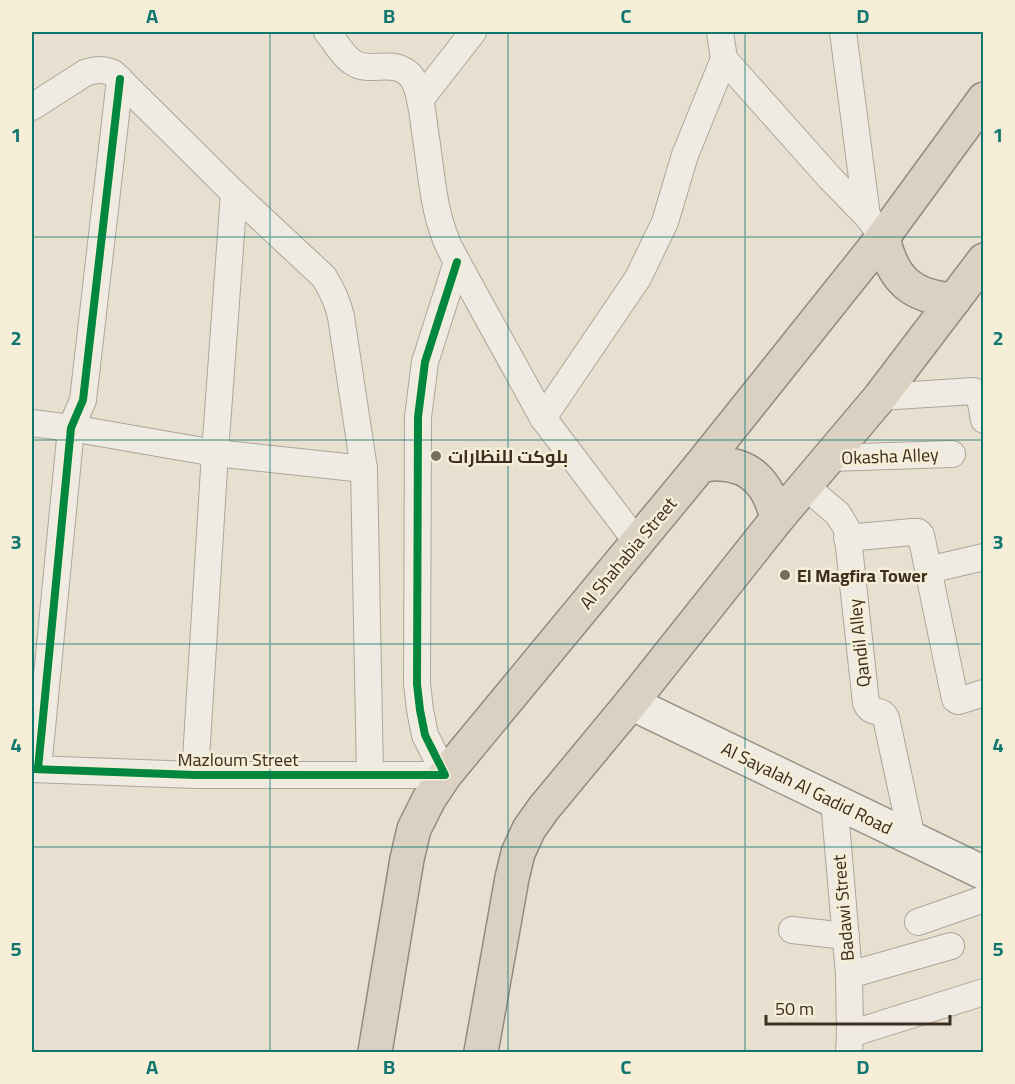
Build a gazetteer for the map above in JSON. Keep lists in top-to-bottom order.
{
  "streets": {
    "highway": ["Al Shahabia Street"],
    "street": [
      "Okasha Alley",
      "Qandil Alley",
      "Mazloum Street",
      "Al Sayalah Al Gadid Road",
      "Badawi Street"
    ]
  },
  "crossings": [
    ["Al Shahabia Street", "Mazloum Street"],
    ["Qandil Alley", "Al Sayalah Al Gadid Road"],
    ["Al Sayalah Al Gadid Road", "Badawi Street"]
  ],
  "places": ["بلوكت للنظارات", "El Magfira Tower"],
  "scale_bar": "50 m",
  "grid": {
    "columns": [
      "A",
      "B",
      "C",
      "D"
    ],
    "rows": [
      "1",
      "2",
      "3",
      "4",
      "5"
    ]
  }
}
